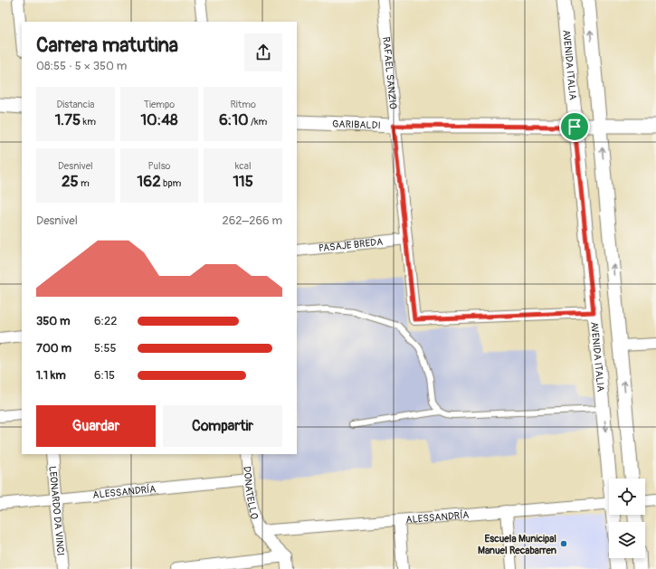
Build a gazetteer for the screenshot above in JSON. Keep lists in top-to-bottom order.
{
  "streets": {
    "street": [
      "AVENIDA ITALIA",
      "RAFAEL SANZIO",
      "GARIBALDI",
      "PASAJE BREDA",
      "ALESSANDRÍA",
      "DONATELLO",
      "LEONARDO DA VINCI"
    ]
  },
  "crossings": [
    ["AVENIDA ITALIA", "RAFAEL SANZIO"],
    ["AVENIDA ITALIA", "GARIBALDI"],
    ["RAFAEL SANZIO", "GARIBALDI"],
    ["RAFAEL SANZIO", "PASAJE BREDA"],
    ["ALESSANDRÍA", "DONATELLO"],
    ["ALESSANDRÍA", "LEONARDO DA VINCI"]
  ],
  "places": ["Escuela Municipal Manuel Recabarren"],
  "page": {
    "heading": ["Carrera matutina", "08:55 · 5 × 350 m"],
    "stats": [
      ["Distancia", "1.75 km"],
      ["Tiempo", "10:48"],
      ["Ritmo", "6:10 /km"],
      ["Desnivel", "25 m"],
      ["Pulso", "162 bpm"],
      ["kcal", "115"]
    ],
    "chart": ["Desnivel", "262–266 m"],
    "list": [
      {
        "name": "350 m",
        "note": "6:22"
      },
      {
        "name": "700 m",
        "note": "5:55"
      },
      {
        "name": "1.1 km",
        "note": "6:15"
      }
    ],
    "buttons": ["Guardar", "Compartir"]
  }
}
